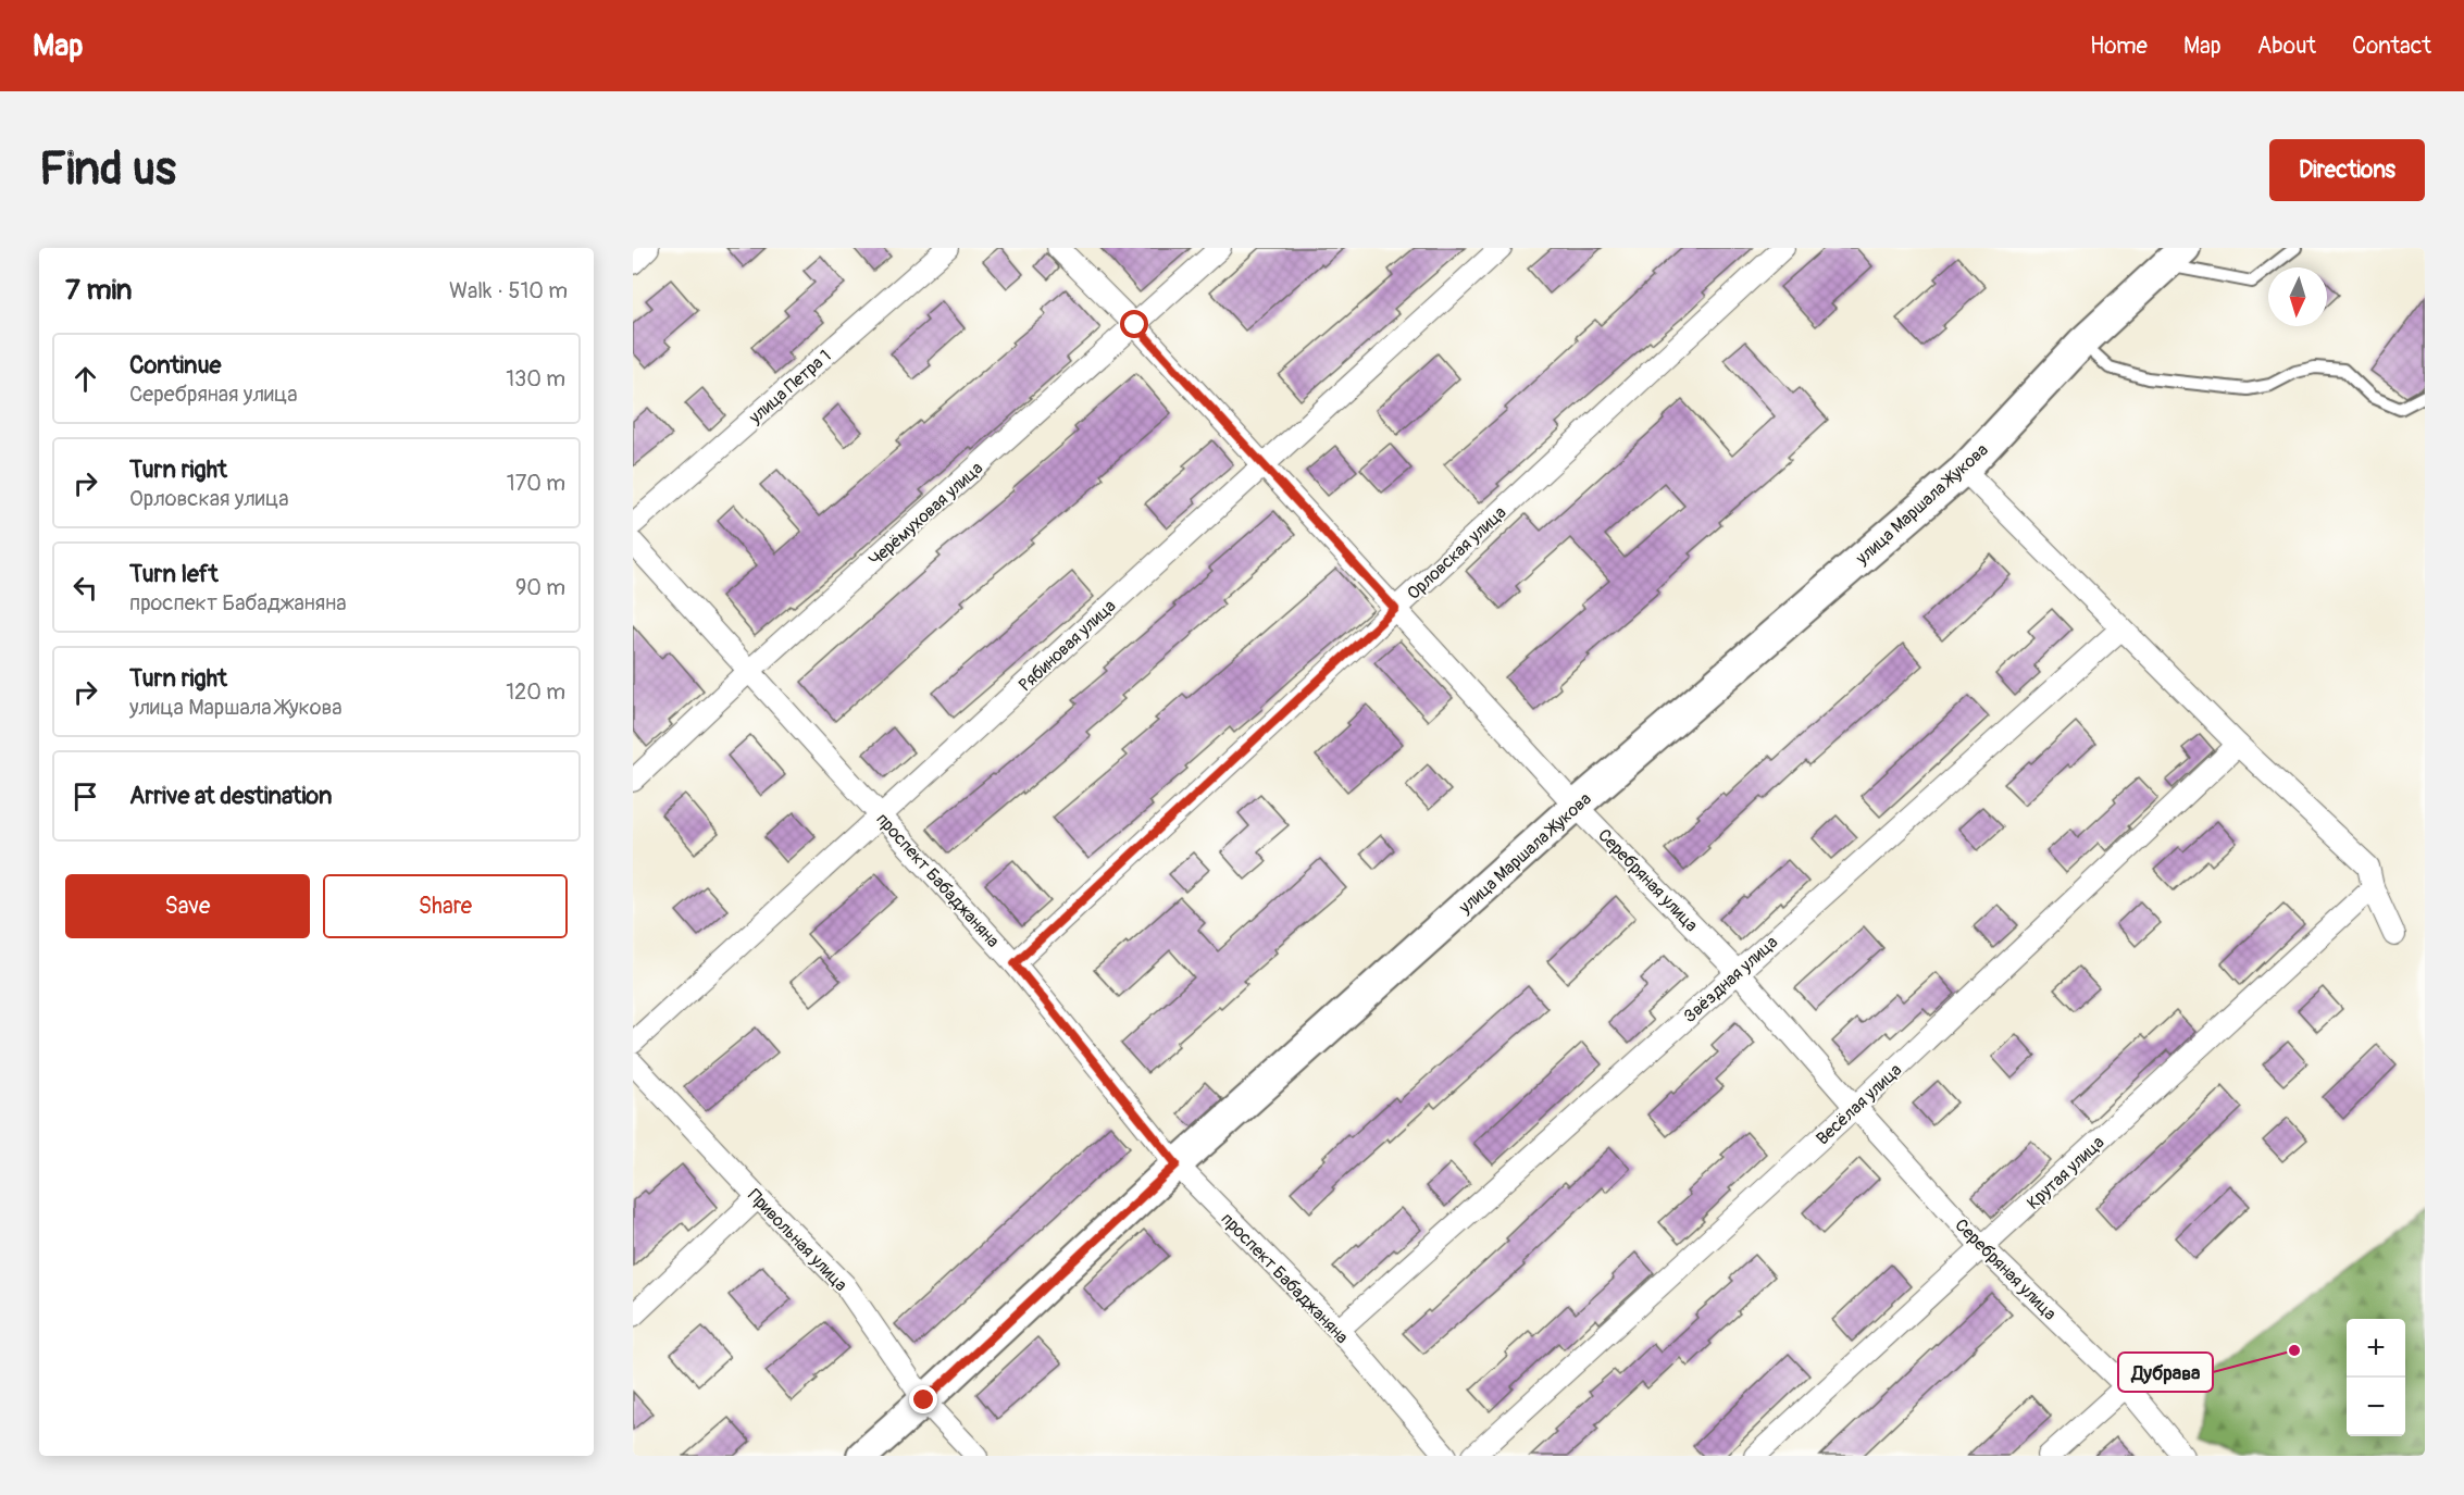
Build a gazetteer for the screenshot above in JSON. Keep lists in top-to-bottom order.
{
  "streets": {
    "main road": ["улица Маршала Жукова"],
    "street": [
      "улица Петра 1",
      "Черёмуховая улица",
      "Орловская улица",
      "Рябиновая улица",
      "проспект Бабаджаняна",
      "Серебряная улица",
      "Звёздная улица",
      "Весёлая улица",
      "Крутая улица",
      "Привольная улица"
    ]
  },
  "crossings": [
    ["улица Маршала Жукова", "проспект Бабаджаняна"],
    ["улица Маршала Жукова", "Серебряная улица"],
    ["улица Маршала Жукова", "Привольная улица"],
    ["Черёмуховая улица", "проспект Бабаджаняна"],
    ["Черёмуховая улица", "Серебряная улица"],
    ["Орловская улица", "проспект Бабаджаняна"],
    ["Орловская улица", "Серебряная улица"],
    ["Рябиновая улица", "проспект Бабаджаняна"],
    ["Рябиновая улица", "Серебряная улица"],
    ["проспект Бабаджаняна", "Звёздная улица"],
    ["Серебряная улица", "Звёздная улица"],
    ["Серебряная улица", "Весёлая улица"],
    ["Серебряная улица", "Крутая улица"]
  ],
  "places": ["Дубрава"],
  "north": "bottom",
  "page": {
    "header": "Map",
    "nav": [
      "Home",
      "Map",
      "About",
      "Contact"
    ],
    "buttons": [
      "Directions",
      ["Save", "Share"]
    ],
    "title": "Find us",
    "heading": ["7 min", "Walk · 510 m"],
    "list": [
      ["Continue", "Серебряная улица", "130 m"],
      ["Turn right", "Орловская улица", "170 m"],
      ["Turn left", "проспект Бабаджаняна", "90 m"],
      ["Turn right", "улица Маршала Жукова", "120 m"],
      "Arrive at destination"
    ],
    "map_buttons": ["+", "−"]
  }
}
